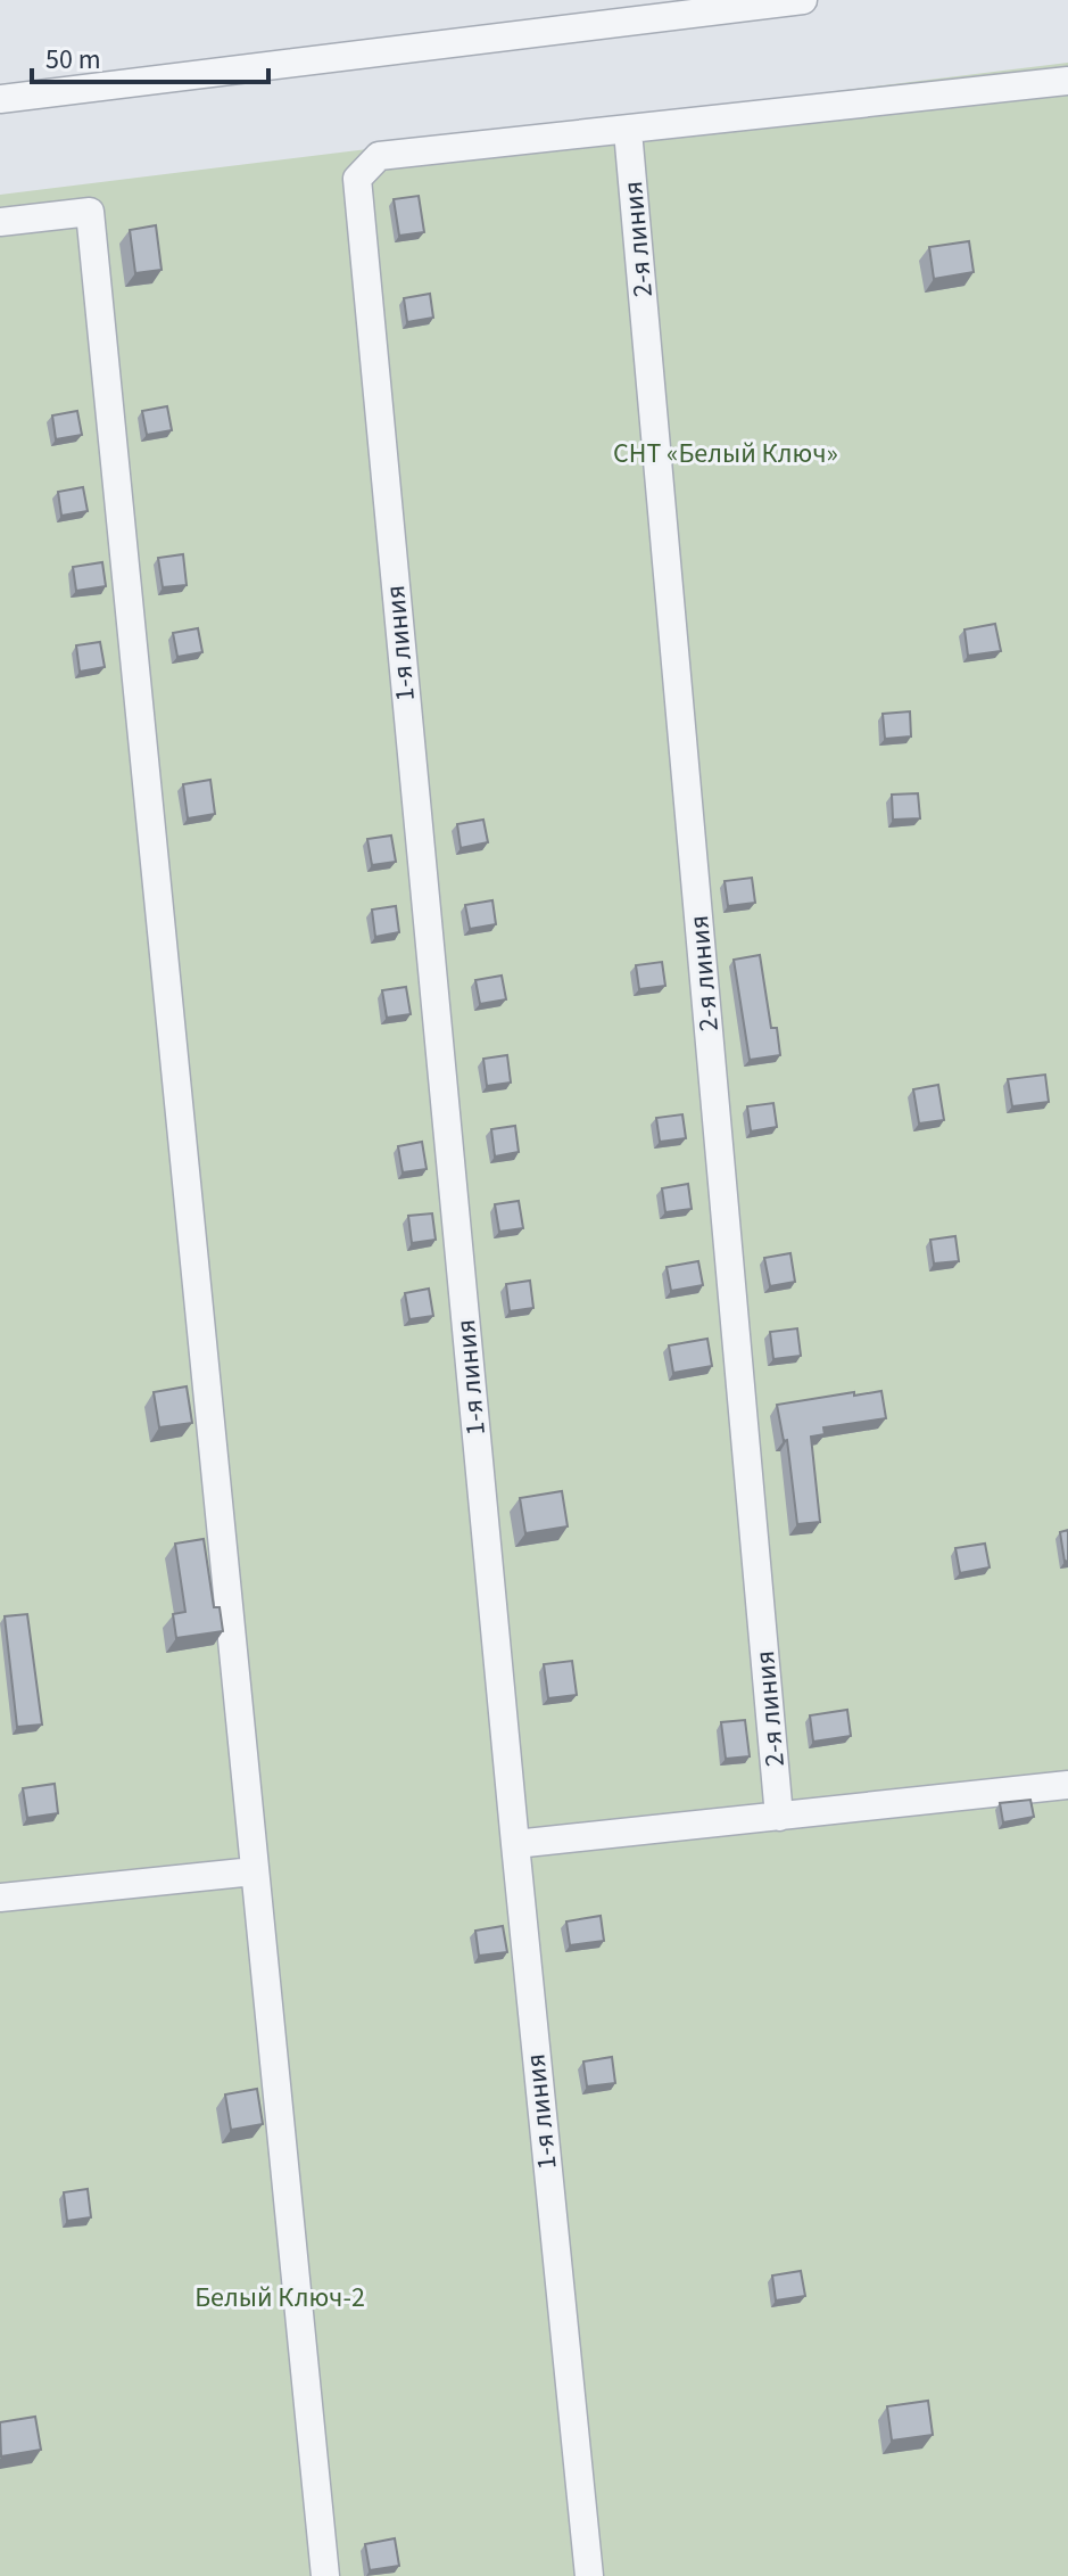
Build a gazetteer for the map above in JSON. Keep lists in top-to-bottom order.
{
  "streets": {
    "street": ["2-я линия", "1-я линия"]
  },
  "crossings": [
    ["2-я линия", "1-я линия"]
  ],
  "parks": ["СНТ «Белый Ключ»", "Белый Ключ-2"],
  "scale_bar": "50 m"
}
